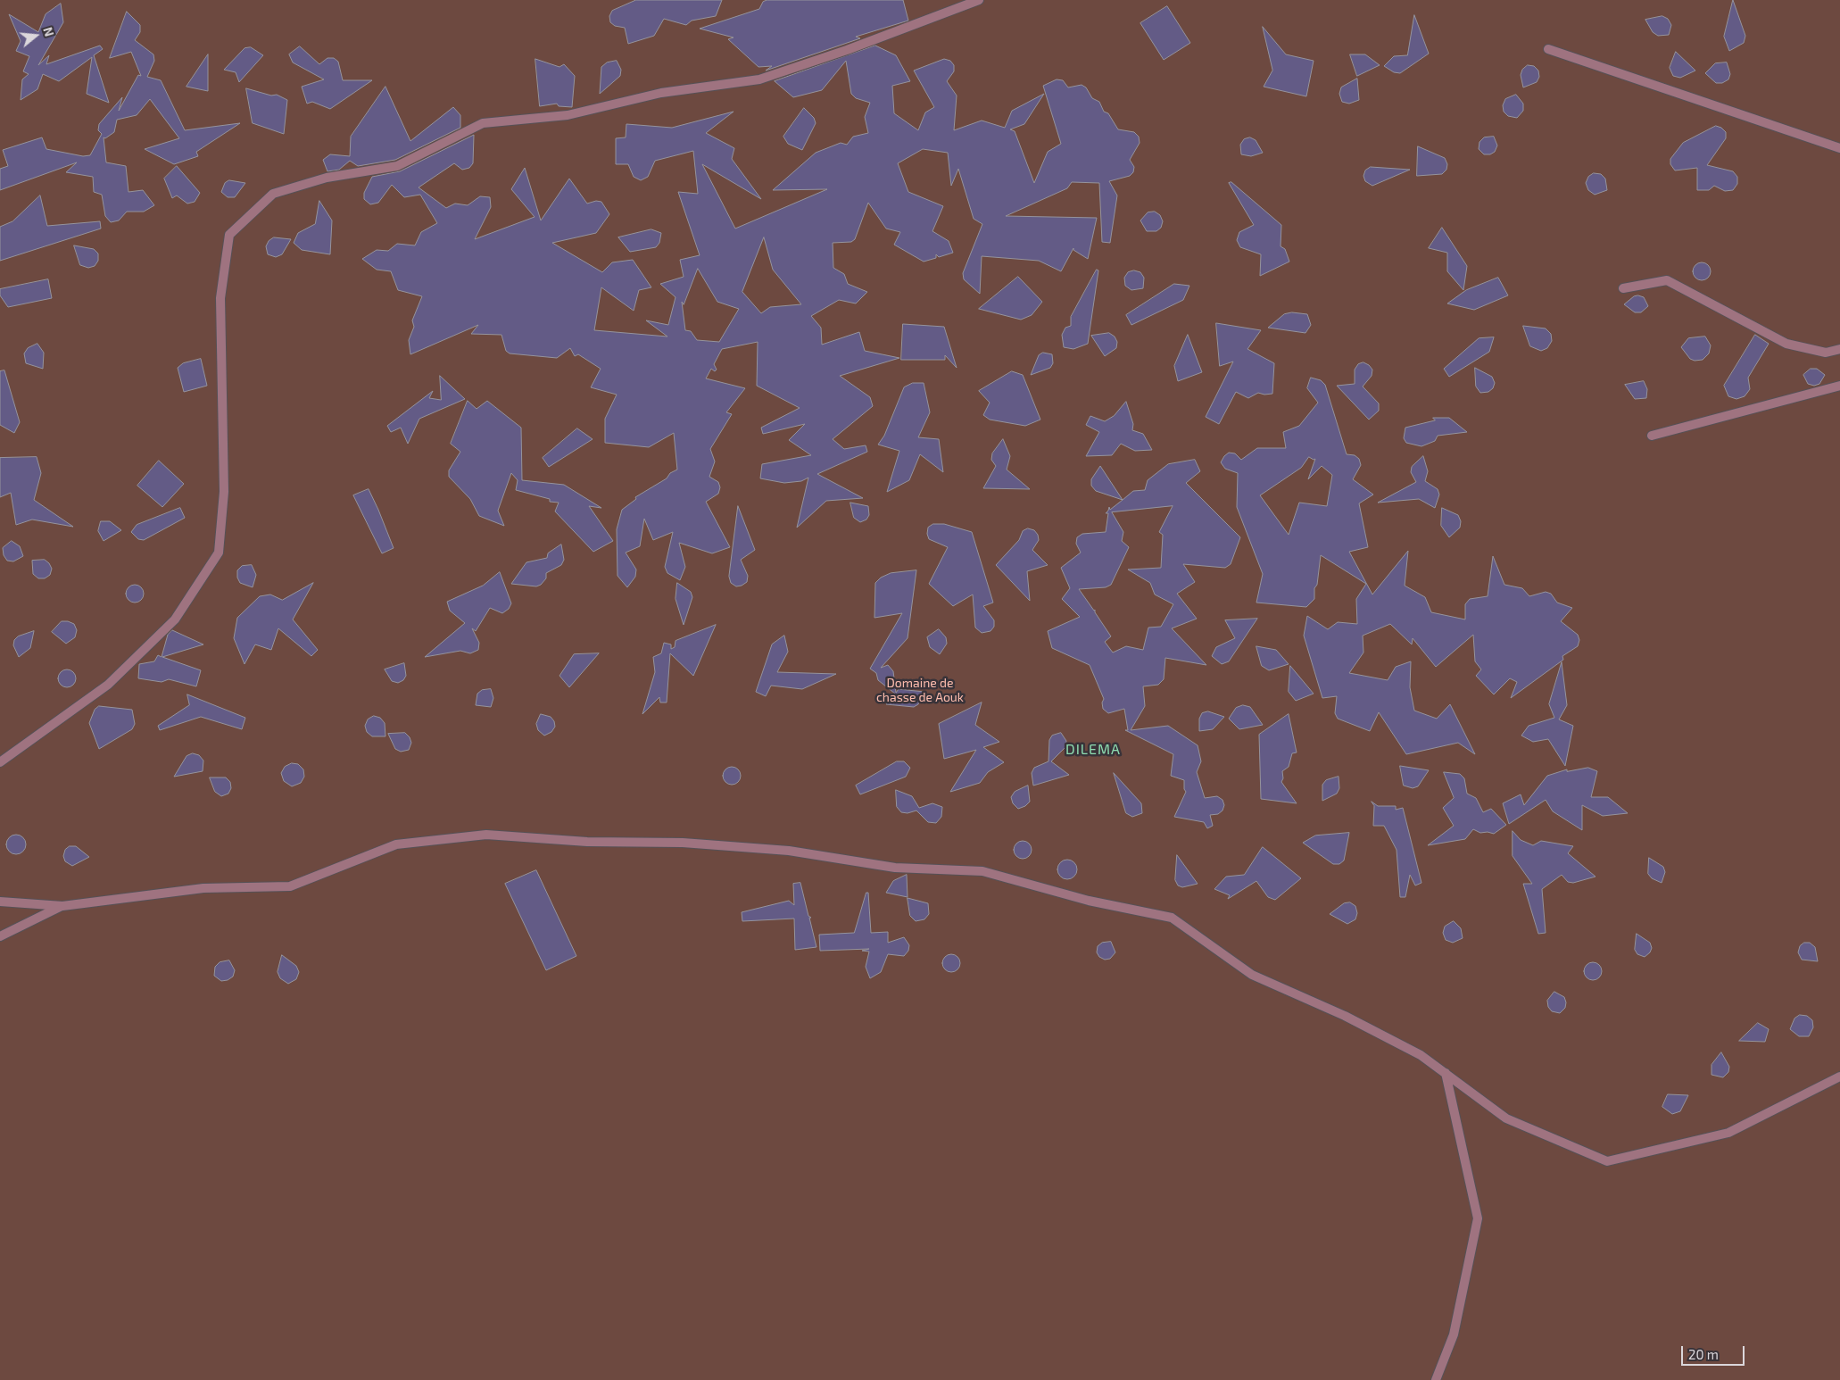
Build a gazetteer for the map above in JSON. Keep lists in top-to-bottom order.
{
  "districts": ["DILEMA"],
  "parks": ["Domaine de chasse de Aouk"],
  "scale_bar": "20 m",
  "north": "right"
}
